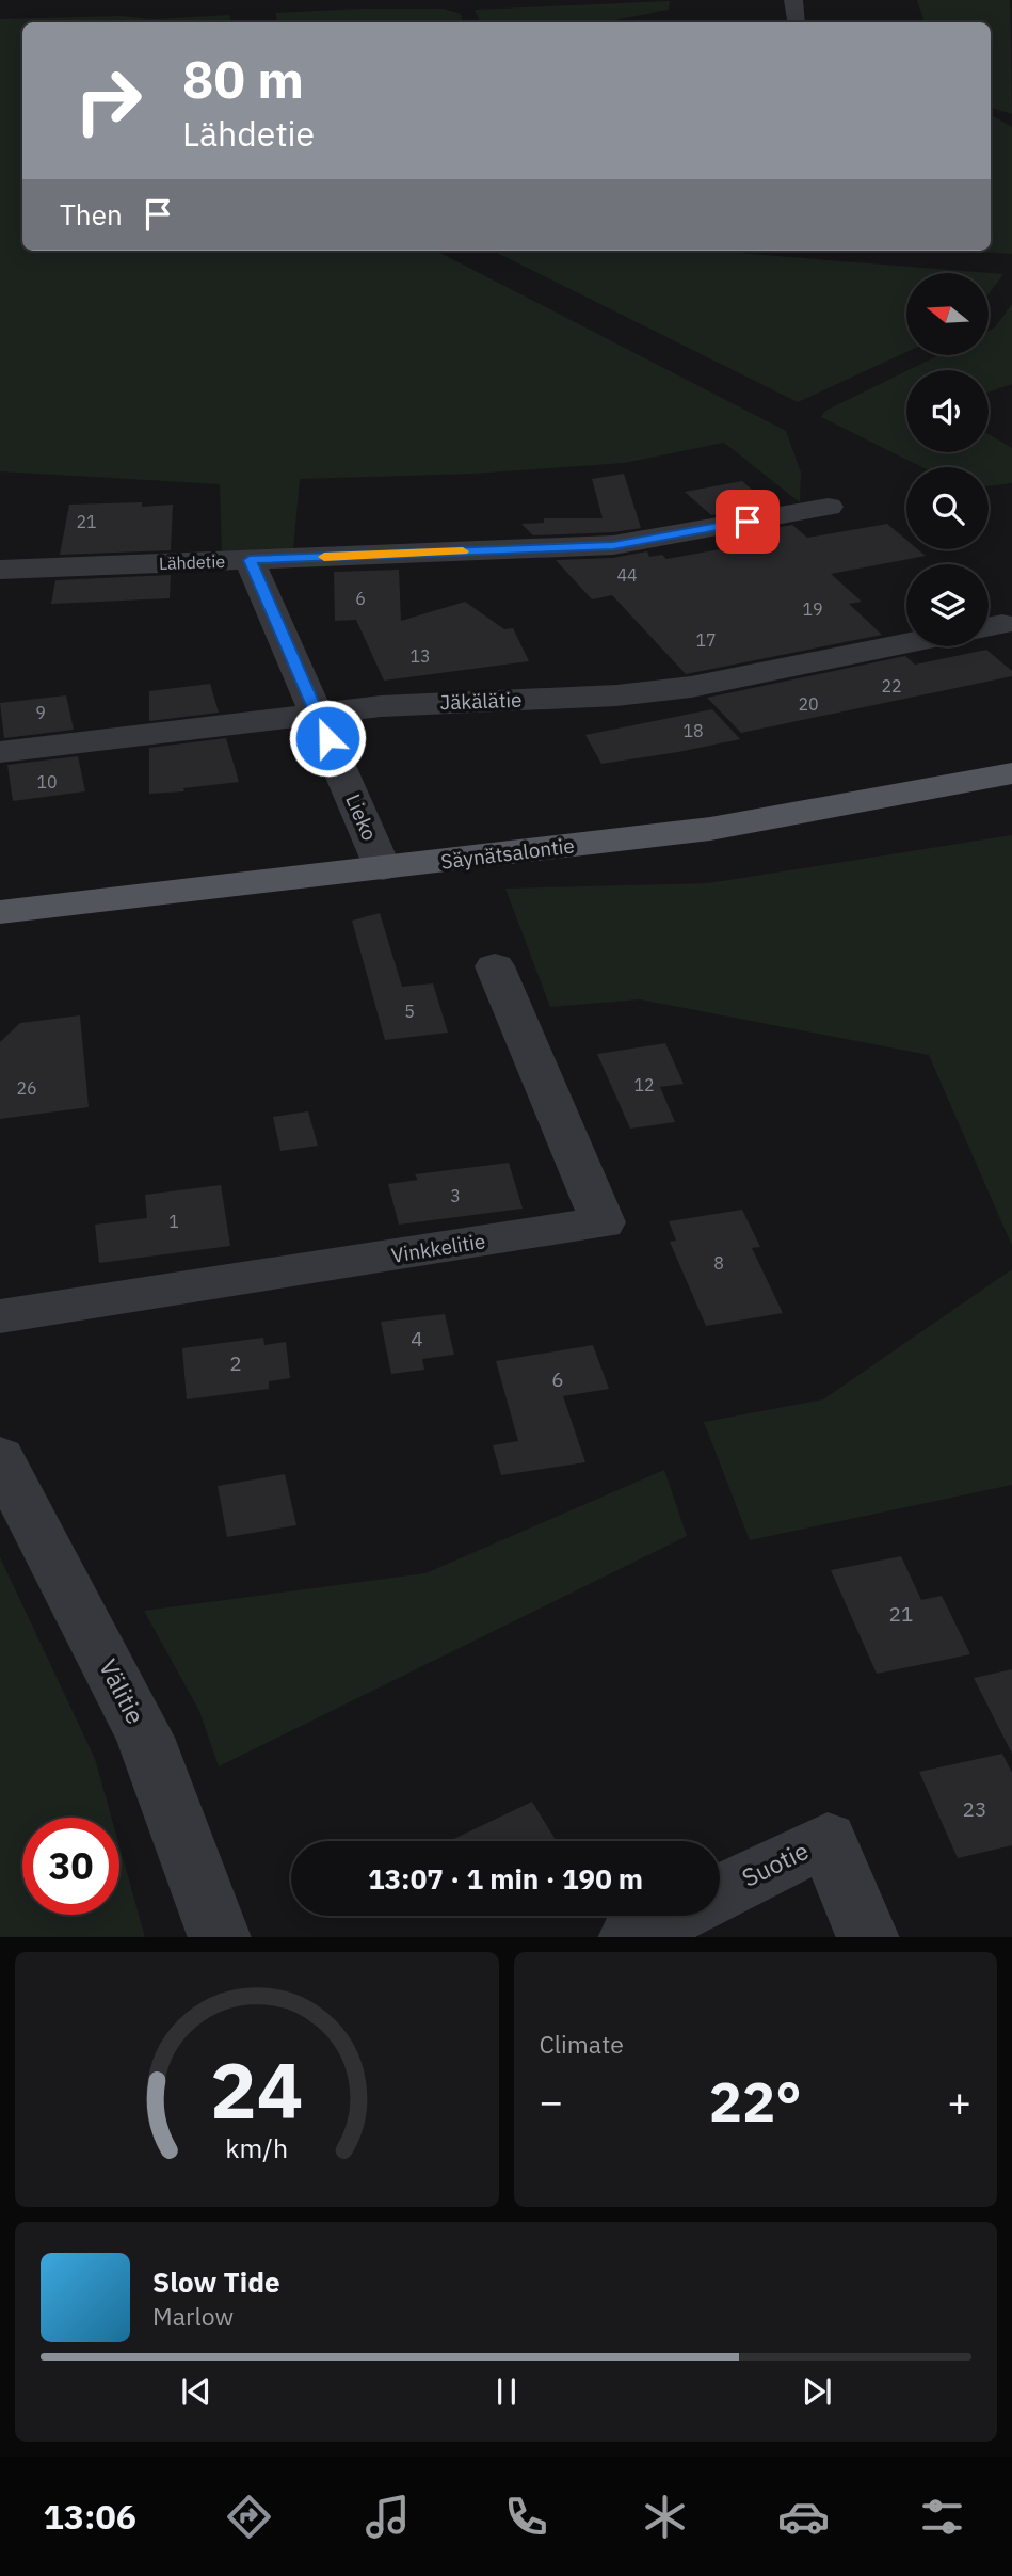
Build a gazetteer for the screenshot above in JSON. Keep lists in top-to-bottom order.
{
  "streets": {
    "main road": ["Säynätsalontie"],
    "street": [
      "Lähdetie",
      "Jäkälätie",
      "Lieko",
      "Vinkkelitie",
      "Välitie",
      "Suotie"
    ]
  },
  "crossings": [
    ["Lähdetie", "Lieko"],
    ["Jäkälätie", "Lieko"],
    ["Lieko", "Säynätsalontie"]
  ],
  "house_numbers": [
    "21",
    "44",
    "6",
    "19",
    "17",
    "13",
    "22",
    "20",
    "9",
    "18",
    "10",
    "5",
    "12",
    "26",
    "3",
    "1",
    "8",
    "4",
    "2",
    "6",
    "21",
    "23"
  ],
  "north": "left",
  "page": {
    "turn": ["80 m", "Lähdetie"],
    "then": "Then",
    "limit": "30",
    "trip": "13:07 · 1 min · 190 m",
    "tile": "Climate",
    "heat": ["−", "22°", "+"],
    "song": ["Slow Tide", "Marlow"],
    "tabs": "13:06",
    "gauge": ["24", "km/h"]
  }
}
